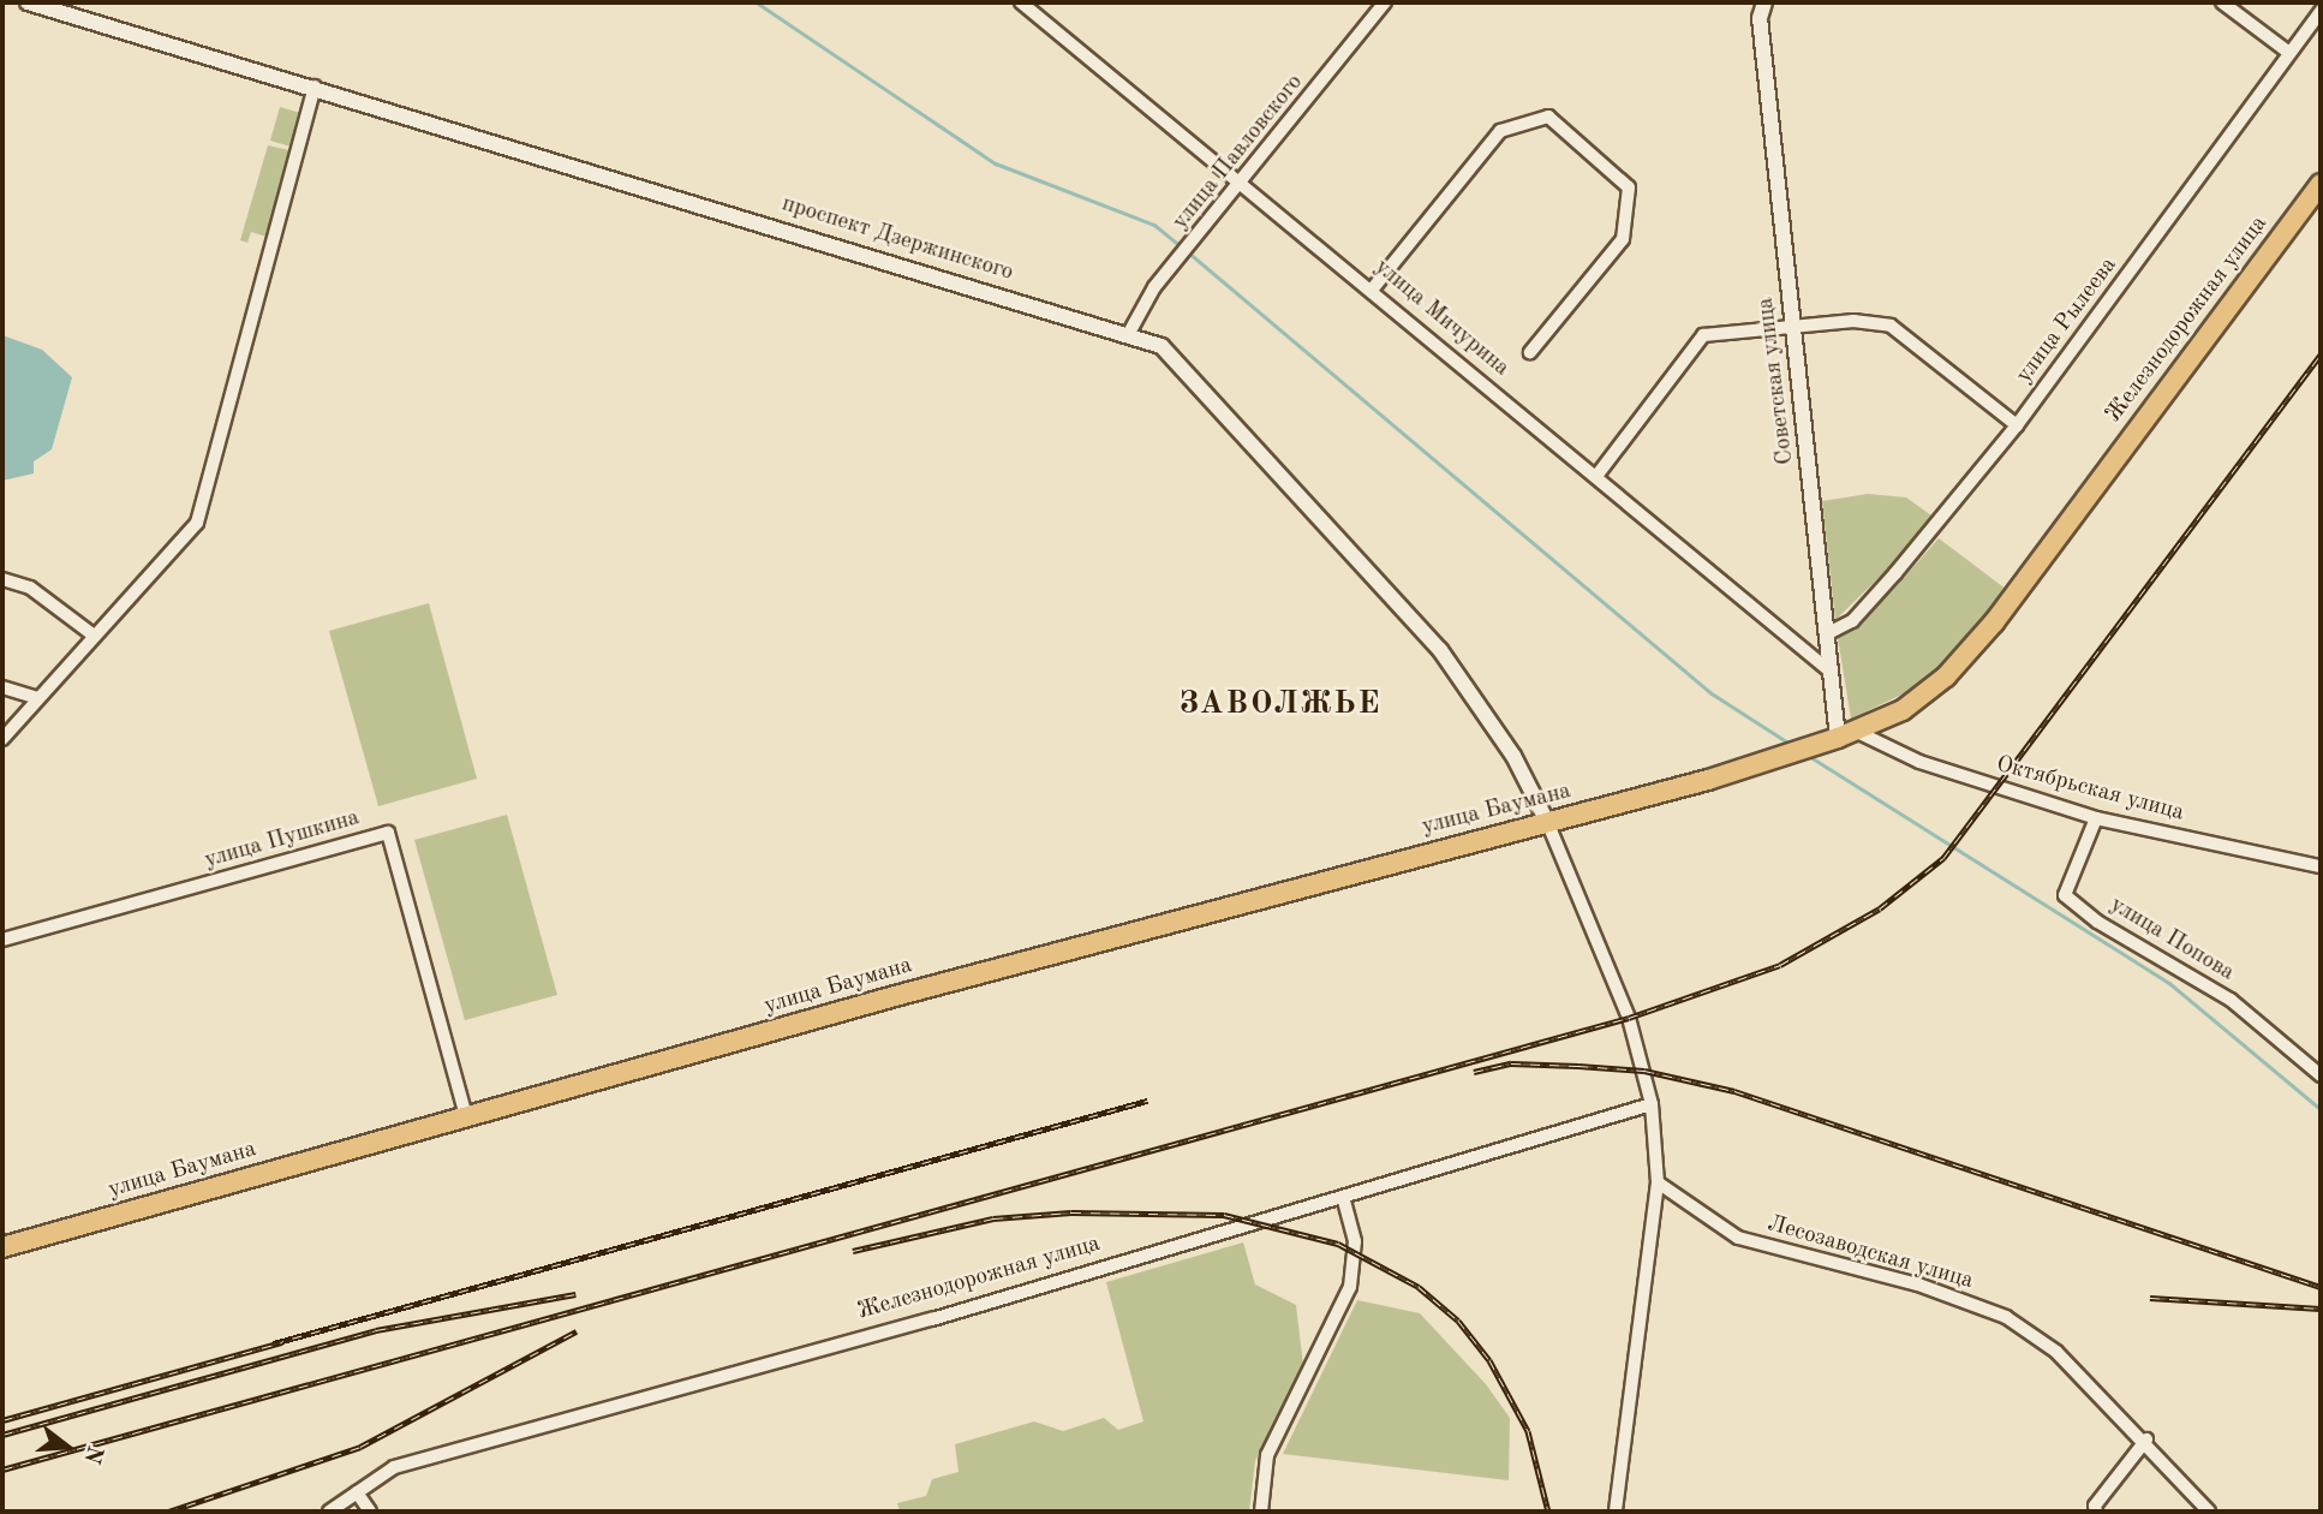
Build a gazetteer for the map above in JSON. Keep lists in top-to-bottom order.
{
  "streets": {
    "main road": ["Железнодорожная улица", "улица Баумана"],
    "street": [
      "улица Павловского",
      "проспект Дзержинского",
      "улица Мичурина",
      "улица Рылеева",
      "Советская улица",
      "Октябрьская улица",
      "улица Пушкина",
      "улица Попова",
      "Лесозаводская улица"
    ]
  },
  "crossings": [
    ["улица Павловского", "проспект Дзержинского"],
    ["улица Павловского", "улица Мичурина"],
    ["проспект Дзержинского", "улица Баумана"],
    ["улица Мичурина", "Советская улица"],
    ["Железнодорожная улица", "Советская улица"],
    ["Железнодорожная улица", "Октябрьская улица"],
    ["Железнодорожная улица", "улица Баумана"],
    ["улица Рылеева", "Советская улица"],
    ["Советская улица", "Октябрьская улица"],
    ["Советская улица", "улица Баумана"],
    ["Октябрьская улица", "улица Баумана"],
    ["Октябрьская улица", "улица Попова"],
    ["улица Баумана", "улица Пушкина"]
  ],
  "districts": ["ЗАВОЛЖЬЕ"],
  "north": "right"
}
